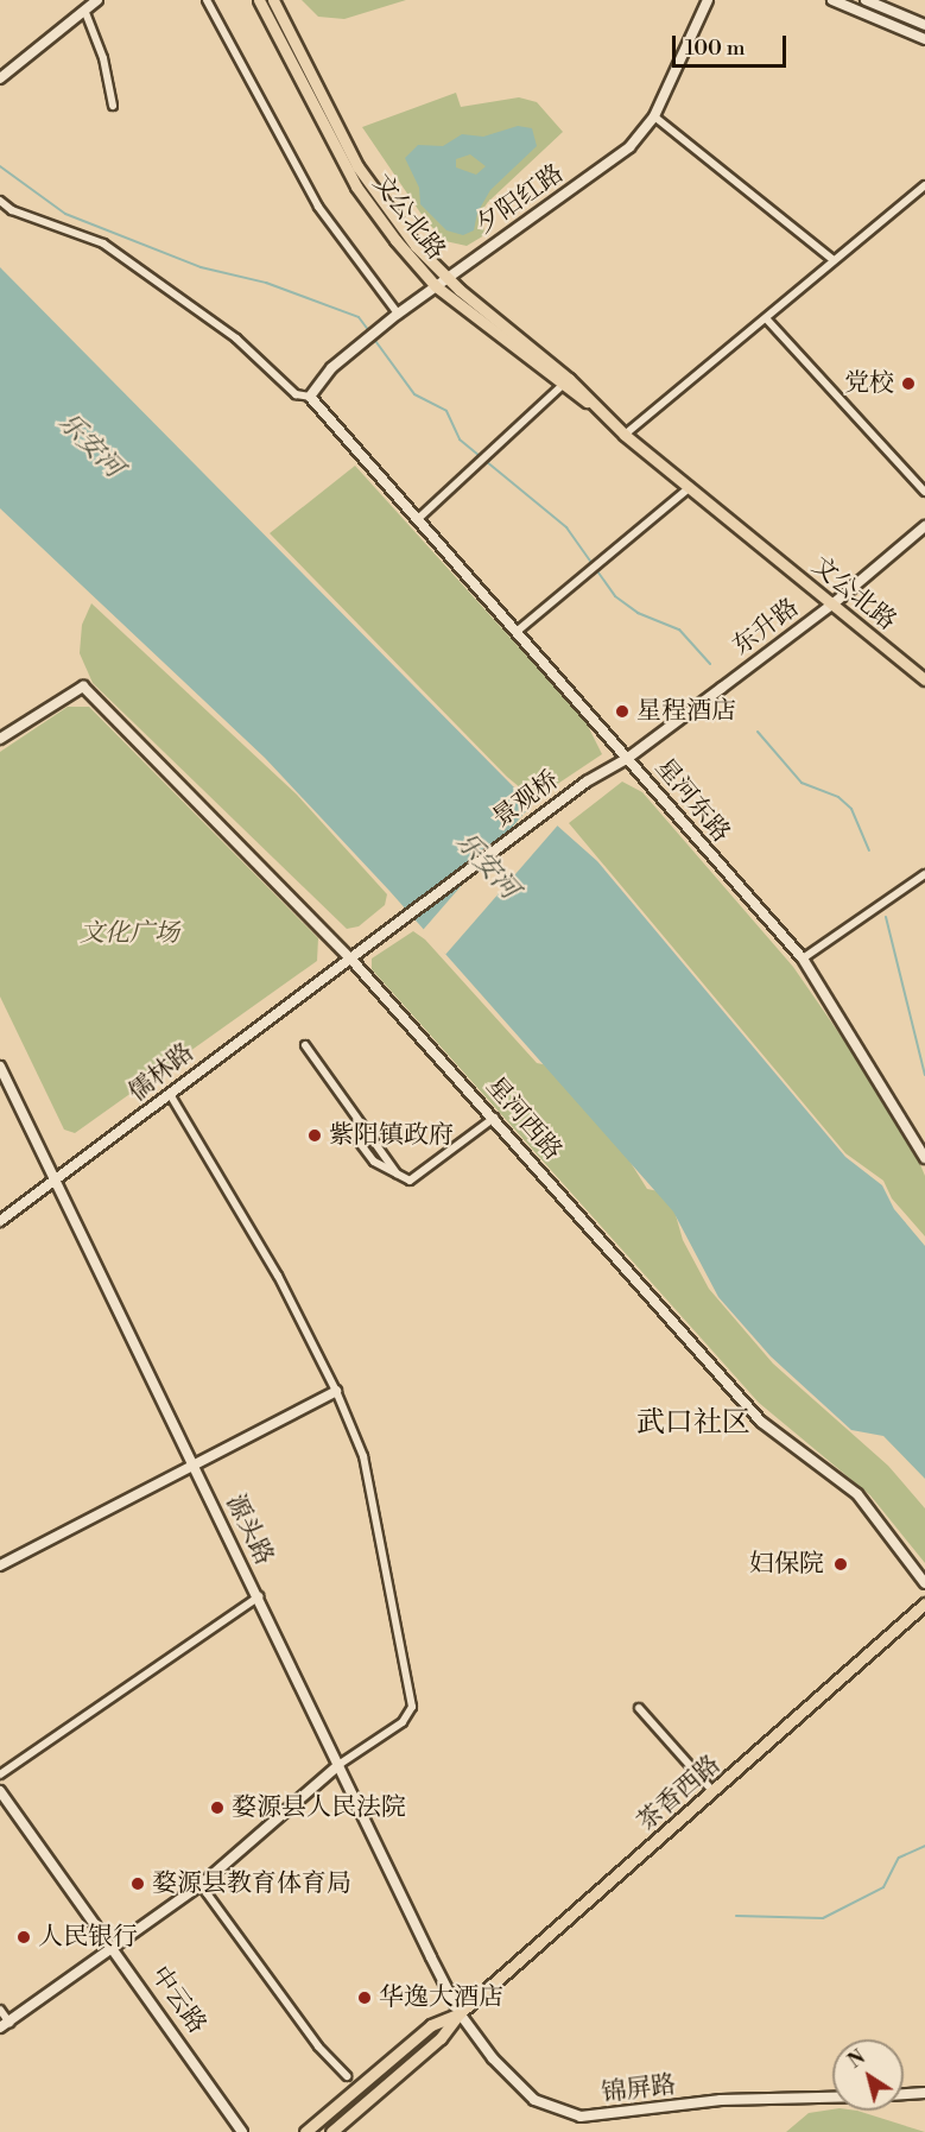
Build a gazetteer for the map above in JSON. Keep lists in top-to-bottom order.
{
  "streets": {
    "main road": ["文公北路", "茶香西路"],
    "street": [
      "夕阳红路",
      "东升路",
      "景观桥",
      "星河东路",
      "儒林路",
      "星河西路",
      "源头路",
      "中云路",
      "锦屏路"
    ]
  },
  "crossings": [
    ["夕阳红路", "文公北路"],
    ["夕阳红路", "星河东路"],
    ["文公北路", "东升路"],
    ["东升路", "景观桥"],
    ["东升路", "星河东路"],
    ["景观桥", "星河东路"],
    ["景观桥", "儒林路"],
    ["景观桥", "星河西路"],
    ["儒林路", "星河西路"],
    ["儒林路", "源头路"],
    ["源头路", "茶香西路"],
    ["源头路", "锦屏路"],
    ["茶香西路", "锦屏路"]
  ],
  "districts": ["武口社区"],
  "water": ["乐安河"],
  "parks": ["文化广场"],
  "places": [
    "党校",
    "星程酒店",
    "紫阳镇政府",
    "妇保院",
    "婺源县人民法院",
    "婺源县教育体育局",
    "人民银行",
    "华逸大酒店"
  ],
  "scale_bar": "100 m",
  "north": "top left"
}
